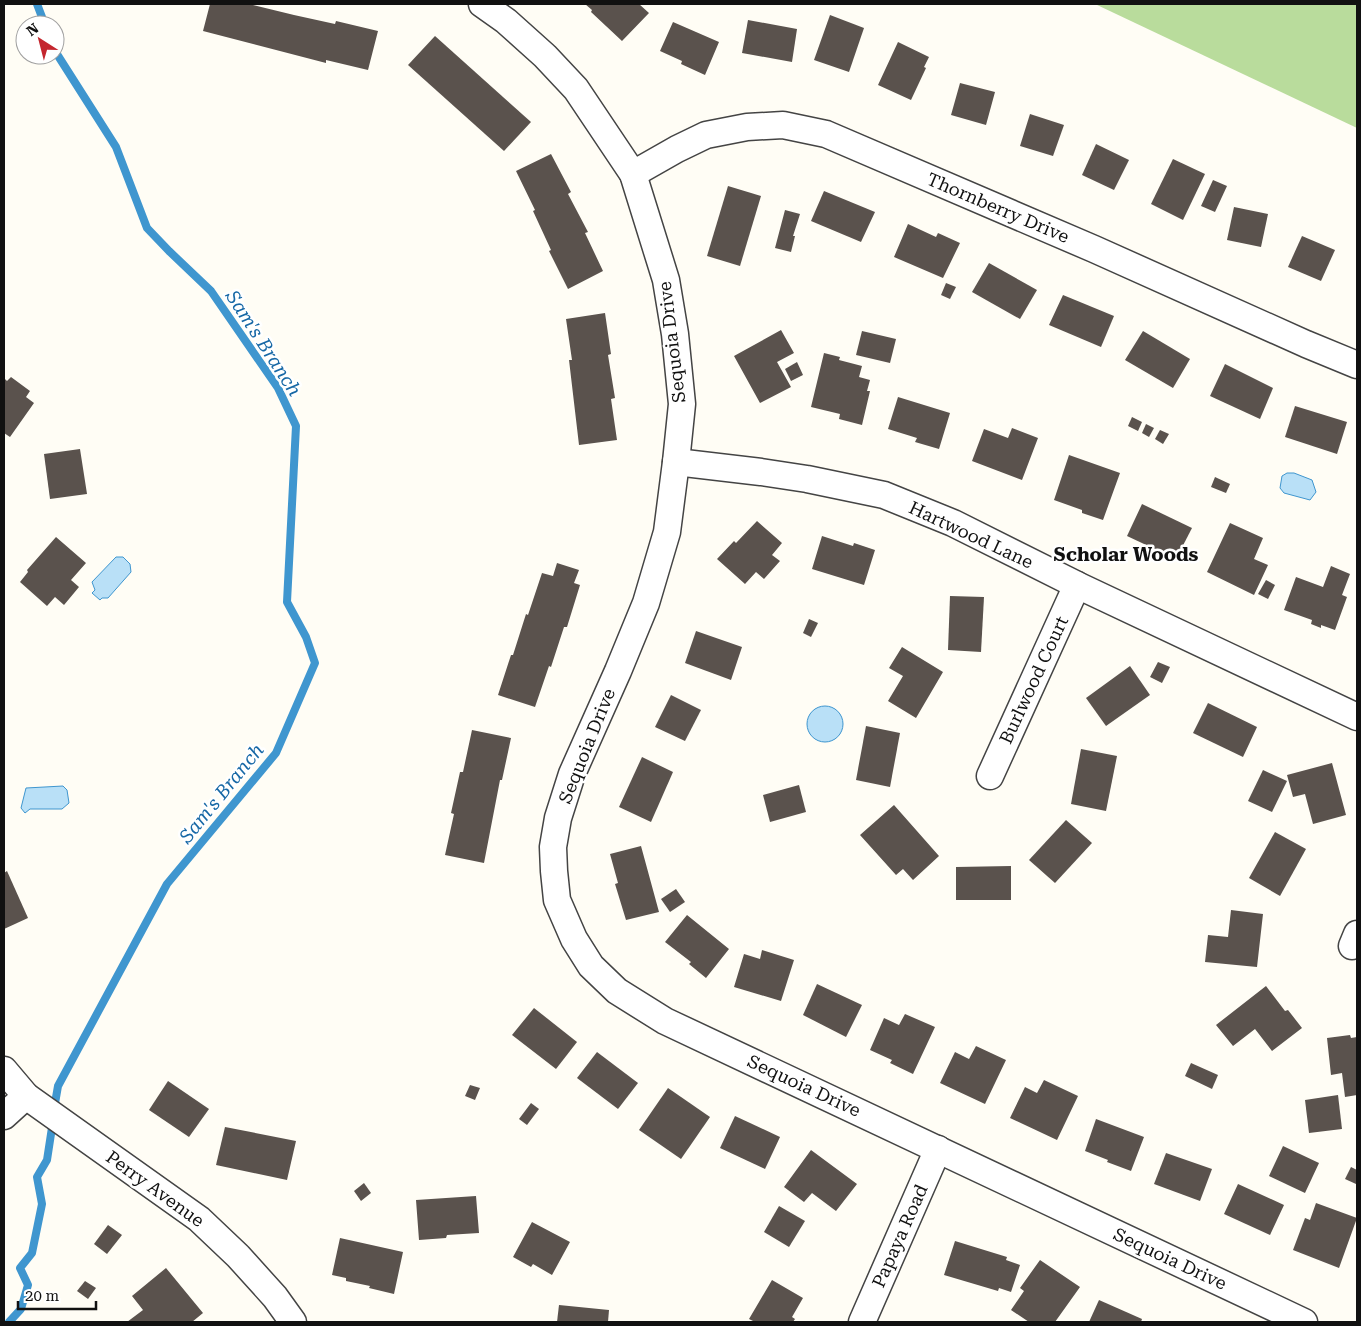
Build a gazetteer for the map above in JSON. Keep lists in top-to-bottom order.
{
  "streets": {
    "street": [
      "Thornberry Drive",
      "Sequoia Drive",
      "Hartwood Lane",
      "Burlwood Court",
      "Perry Avenue",
      "Papaya Road"
    ]
  },
  "crossings": [
    ["Thornberry Drive", "Sequoia Drive"],
    ["Sequoia Drive", "Hartwood Lane"],
    ["Sequoia Drive", "Papaya Road"],
    ["Hartwood Lane", "Burlwood Court"]
  ],
  "districts": ["Scholar Woods"],
  "water": ["Sam's Branch"],
  "scale_bar": "20 m",
  "north": "top left"
}
